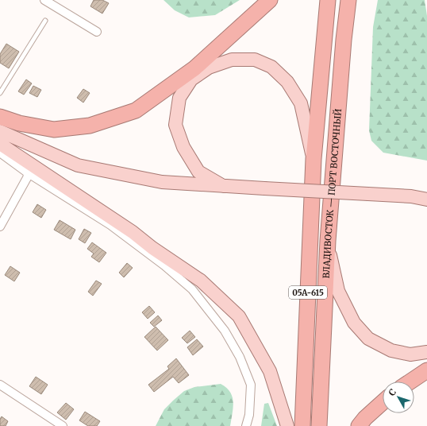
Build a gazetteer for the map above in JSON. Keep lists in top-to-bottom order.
{
  "streets": {
    "highway": ["ВЛАДИВОСТОК — ПОРТ ВОСТОЧНЫЙ", "05А-615"]
  },
  "north": "top left"
}
